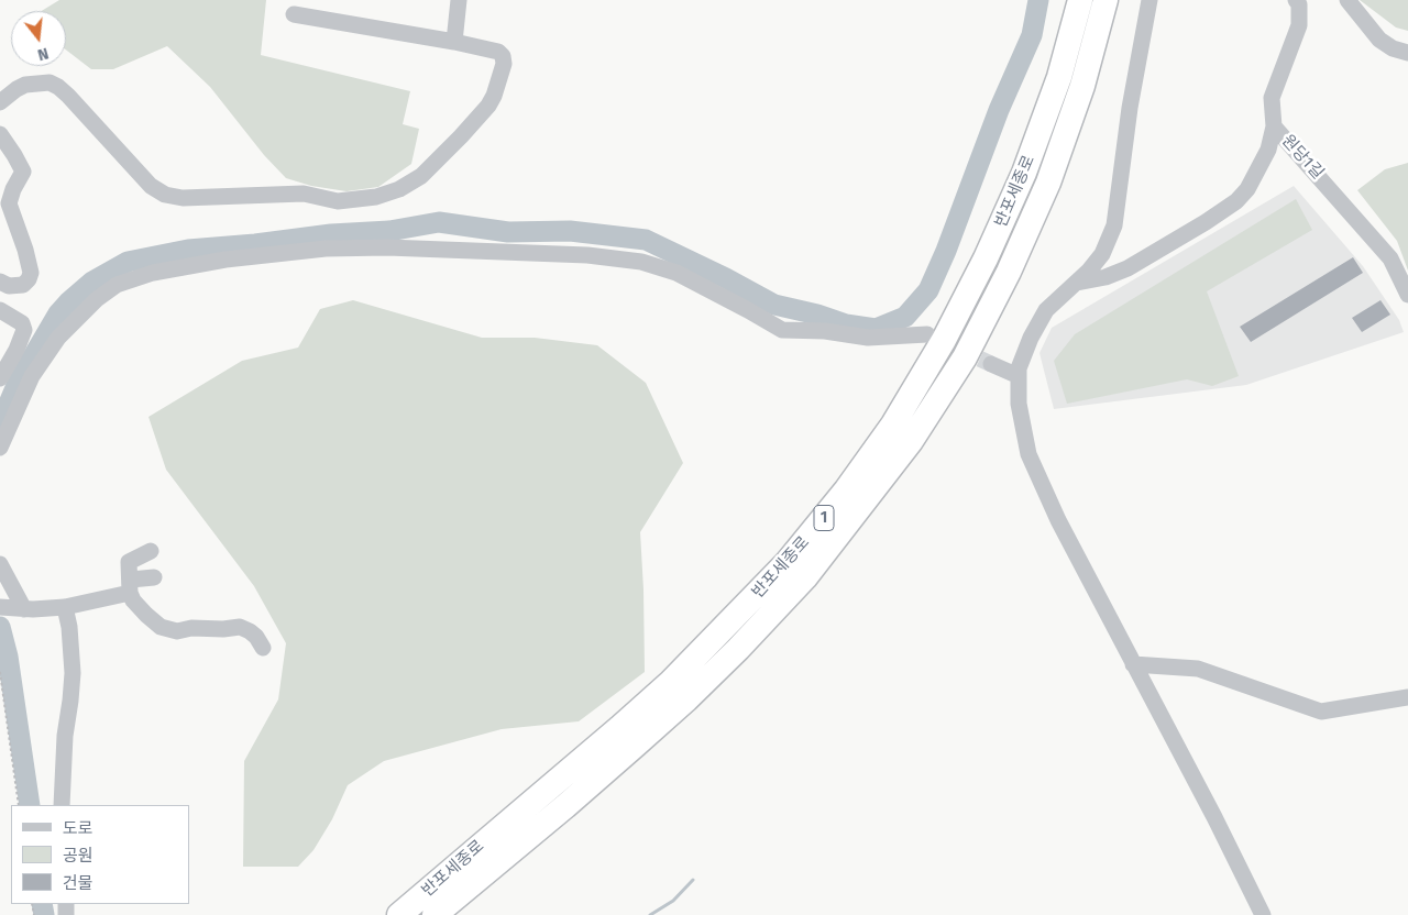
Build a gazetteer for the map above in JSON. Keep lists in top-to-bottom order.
{
  "streets": {
    "highway": ["반포세종로", "1"],
    "street": ["원당1길"]
  },
  "legend": ["도로", "공원", "건물"],
  "north": "bottom"
}
